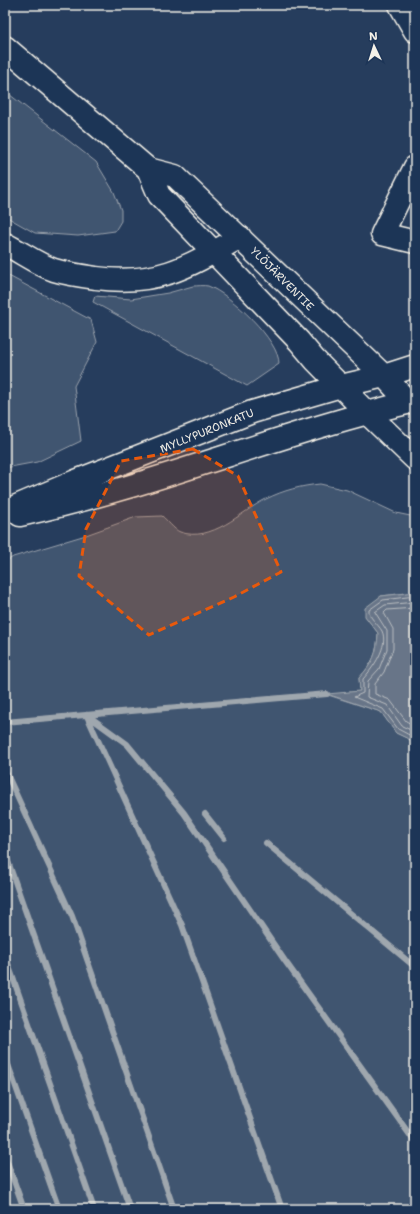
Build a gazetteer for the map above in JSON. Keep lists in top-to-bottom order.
{
  "streets": {
    "main road": ["YLÖJÄRVENTIE", "MYLLYPURONKATU"]
  },
  "crossings": [
    ["YLÖJÄRVENTIE", "MYLLYPURONKATU"]
  ],
  "north": "top"
}
